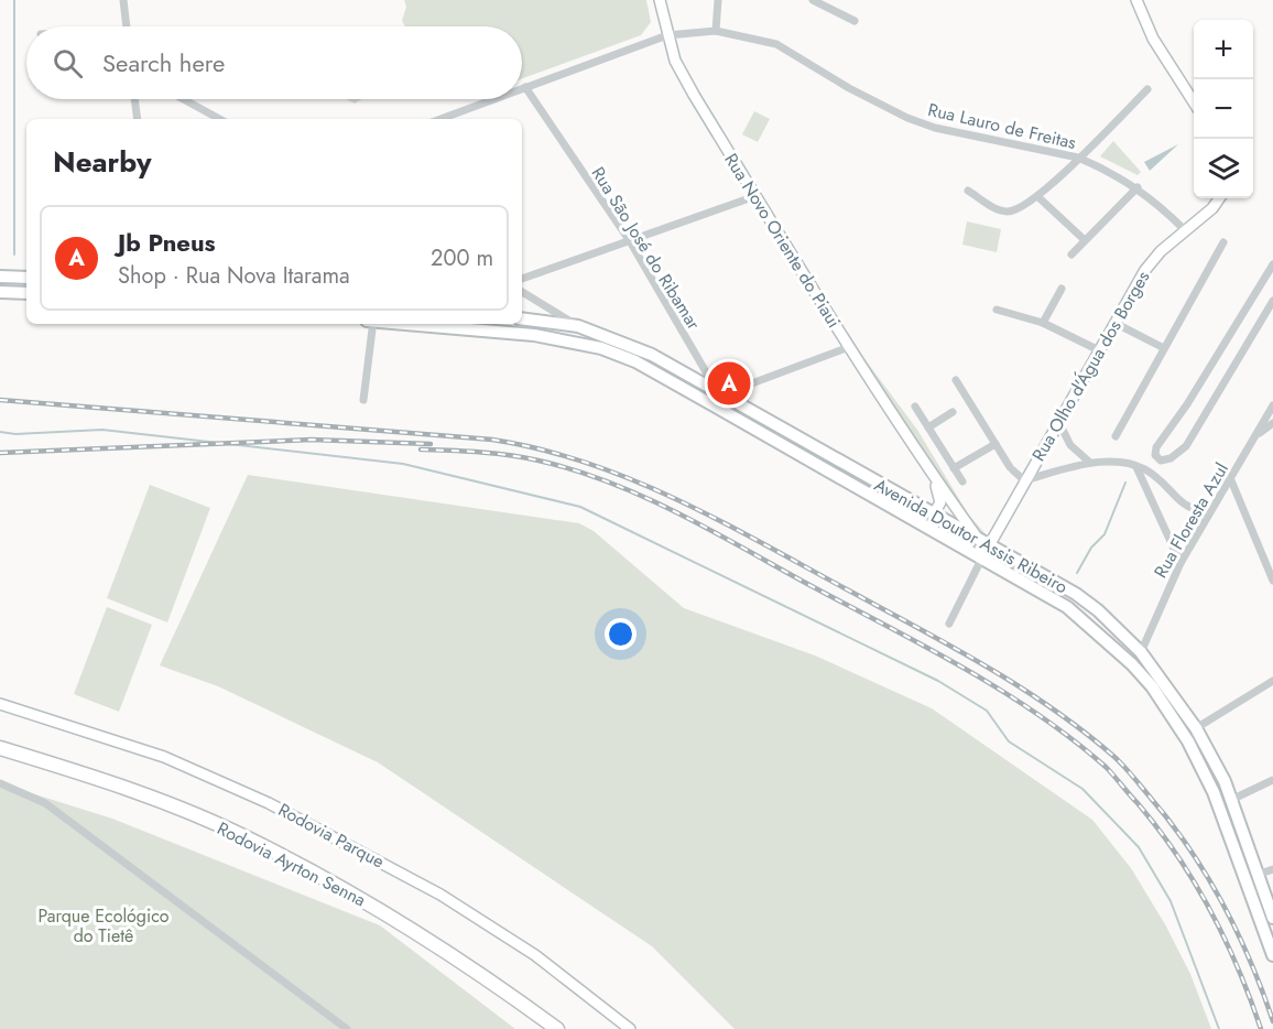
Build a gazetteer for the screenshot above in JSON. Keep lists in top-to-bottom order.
{
  "streets": {
    "highway": ["Rodovia Ayrton Senna"],
    "main road": ["Avenida Doutor Assis Ribeiro"],
    "street": [
      "Rua Lauro de Freitas",
      "Rua Novo Oriente do Piaui",
      "Rua São José do Ribamar",
      "Rua Olho d'Água dos Borges",
      "Rua Floresta Azul",
      "Rodovia Parque"
    ]
  },
  "crossings": [
    ["Rua Lauro de Freitas", "Rua Novo Oriente do Piaui"],
    ["Rua Lauro de Freitas", "Rua São José do Ribamar"],
    ["Rua Lauro de Freitas", "Rua Olho d'Água dos Borges"],
    ["Rua Novo Oriente do Piaui", "Rua Olho d'Água dos Borges"],
    ["Rua Novo Oriente do Piaui", "Avenida Doutor Assis Ribeiro"],
    ["Rua São José do Ribamar", "Avenida Doutor Assis Ribeiro"],
    ["Rua Olho d'Água dos Borges", "Avenida Doutor Assis Ribeiro"],
    ["Rua Floresta Azul", "Avenida Doutor Assis Ribeiro"]
  ],
  "parks": ["Parque Ecológico do Tietê"],
  "page": {
    "map_buttons": ["+", "−"],
    "search": "Search here",
    "heading": "Nearby",
    "list": [
      {
        "mark": "A",
        "name": "Jb Pneus",
        "note": "Shop · Rua Nova Itarama",
        "value": "200 m"
      }
    ],
    "pins": "A"
  }
}
